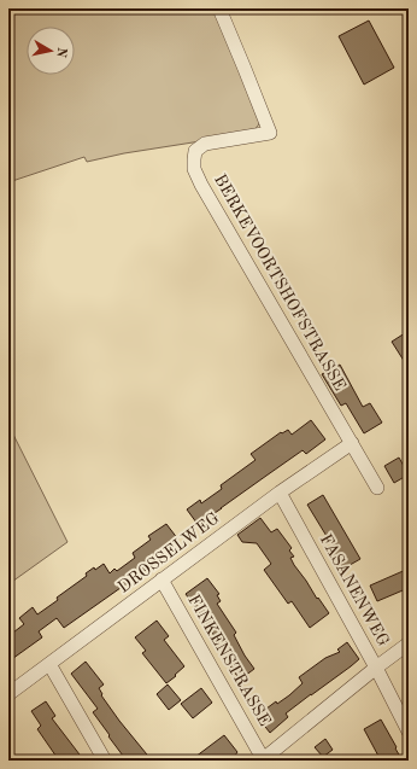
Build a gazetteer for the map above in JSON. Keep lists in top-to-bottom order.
{
  "streets": {
    "street": [
      "BERKEVOORTSHOFSTRASSE",
      "DROSSELWEG",
      "FASANENWEG",
      "FINKENSTRASSE"
    ]
  },
  "crossings": [
    ["BERKEVOORTSHOFSTRASSE", "DROSSELWEG"],
    ["DROSSELWEG", "FASANENWEG"],
    ["DROSSELWEG", "FINKENSTRASSE"]
  ],
  "north": "right"
}
